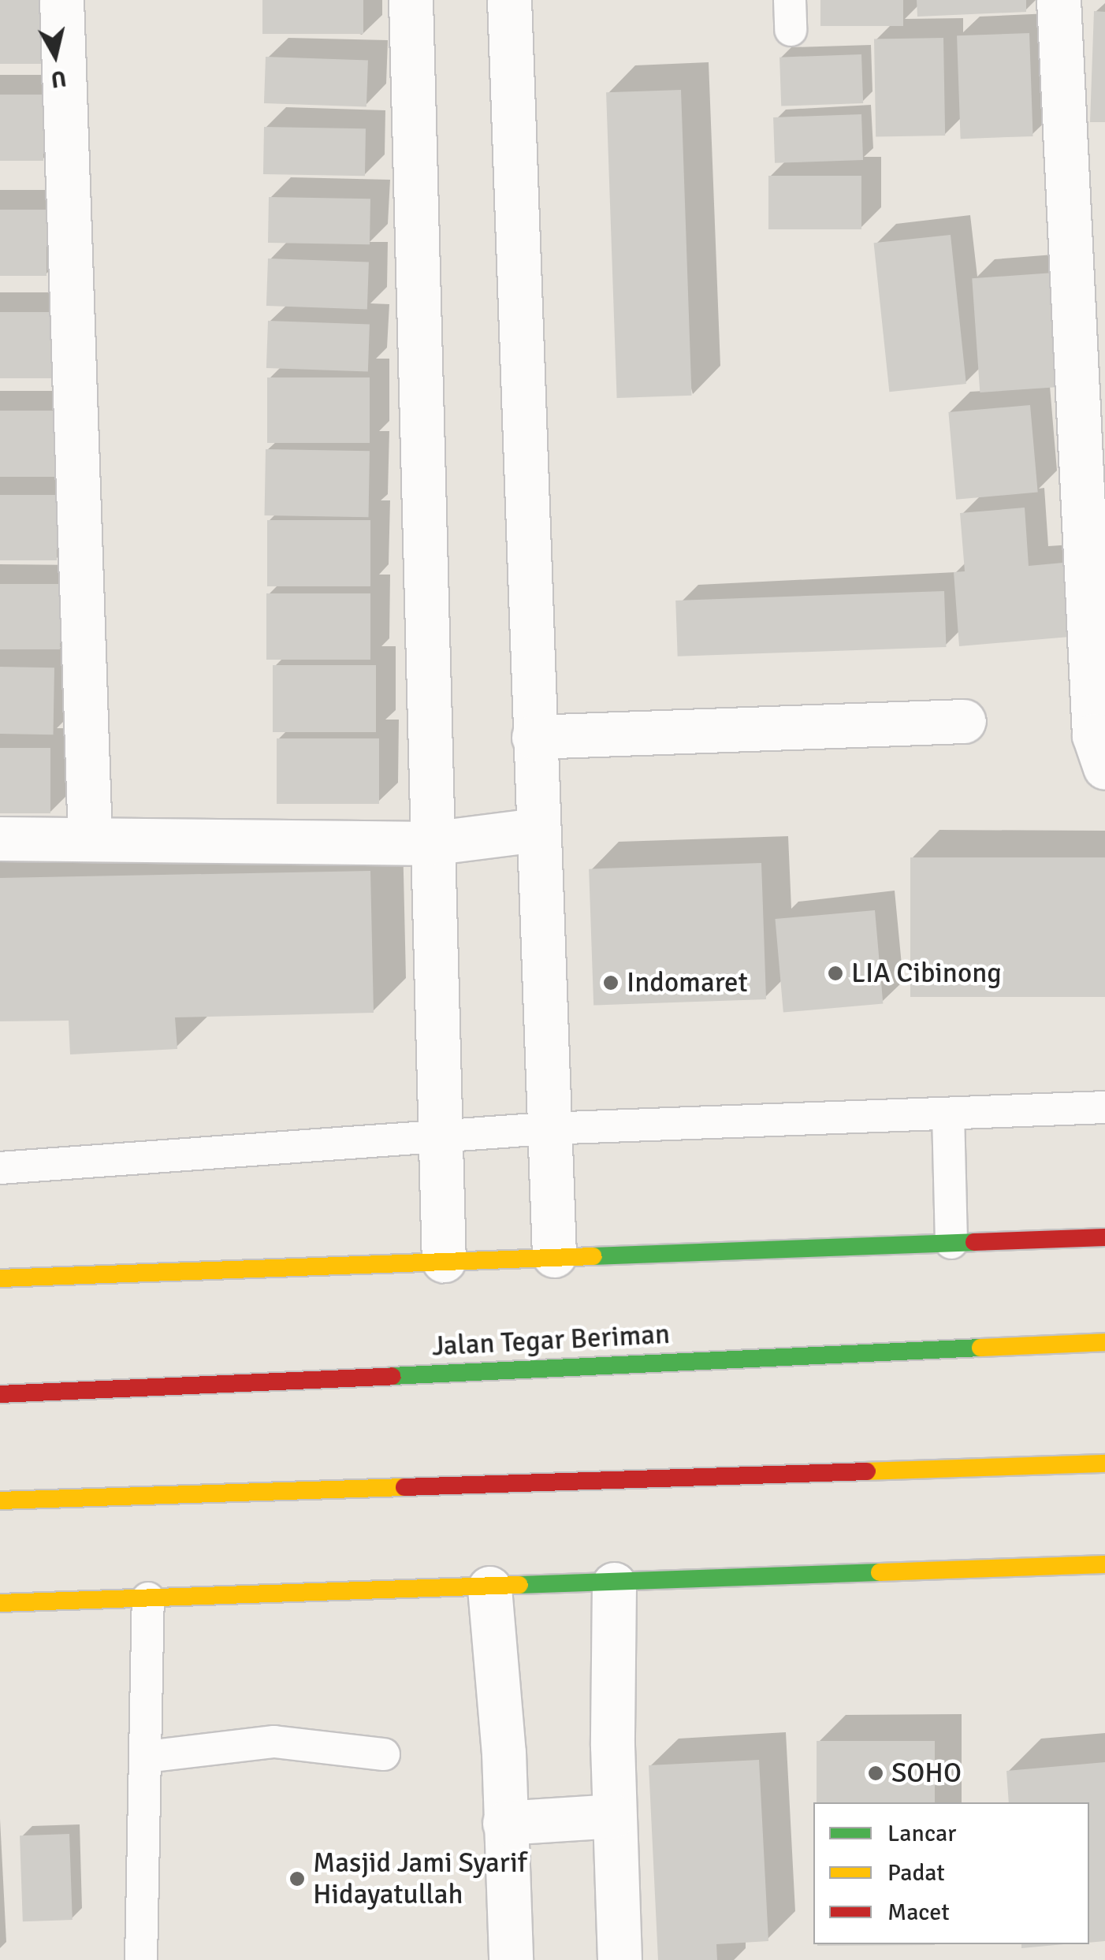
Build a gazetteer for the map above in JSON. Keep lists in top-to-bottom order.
{
  "streets": {
    "main road": ["Jalan Tegar Beriman"]
  },
  "places": [
    "LIA Cibinong",
    "Indomaret",
    "SOHO",
    "Masjid Jami Syarif Hidayatullah"
  ],
  "legend": ["Lancar", "Padat", "Macet"],
  "north": "bottom"
}
